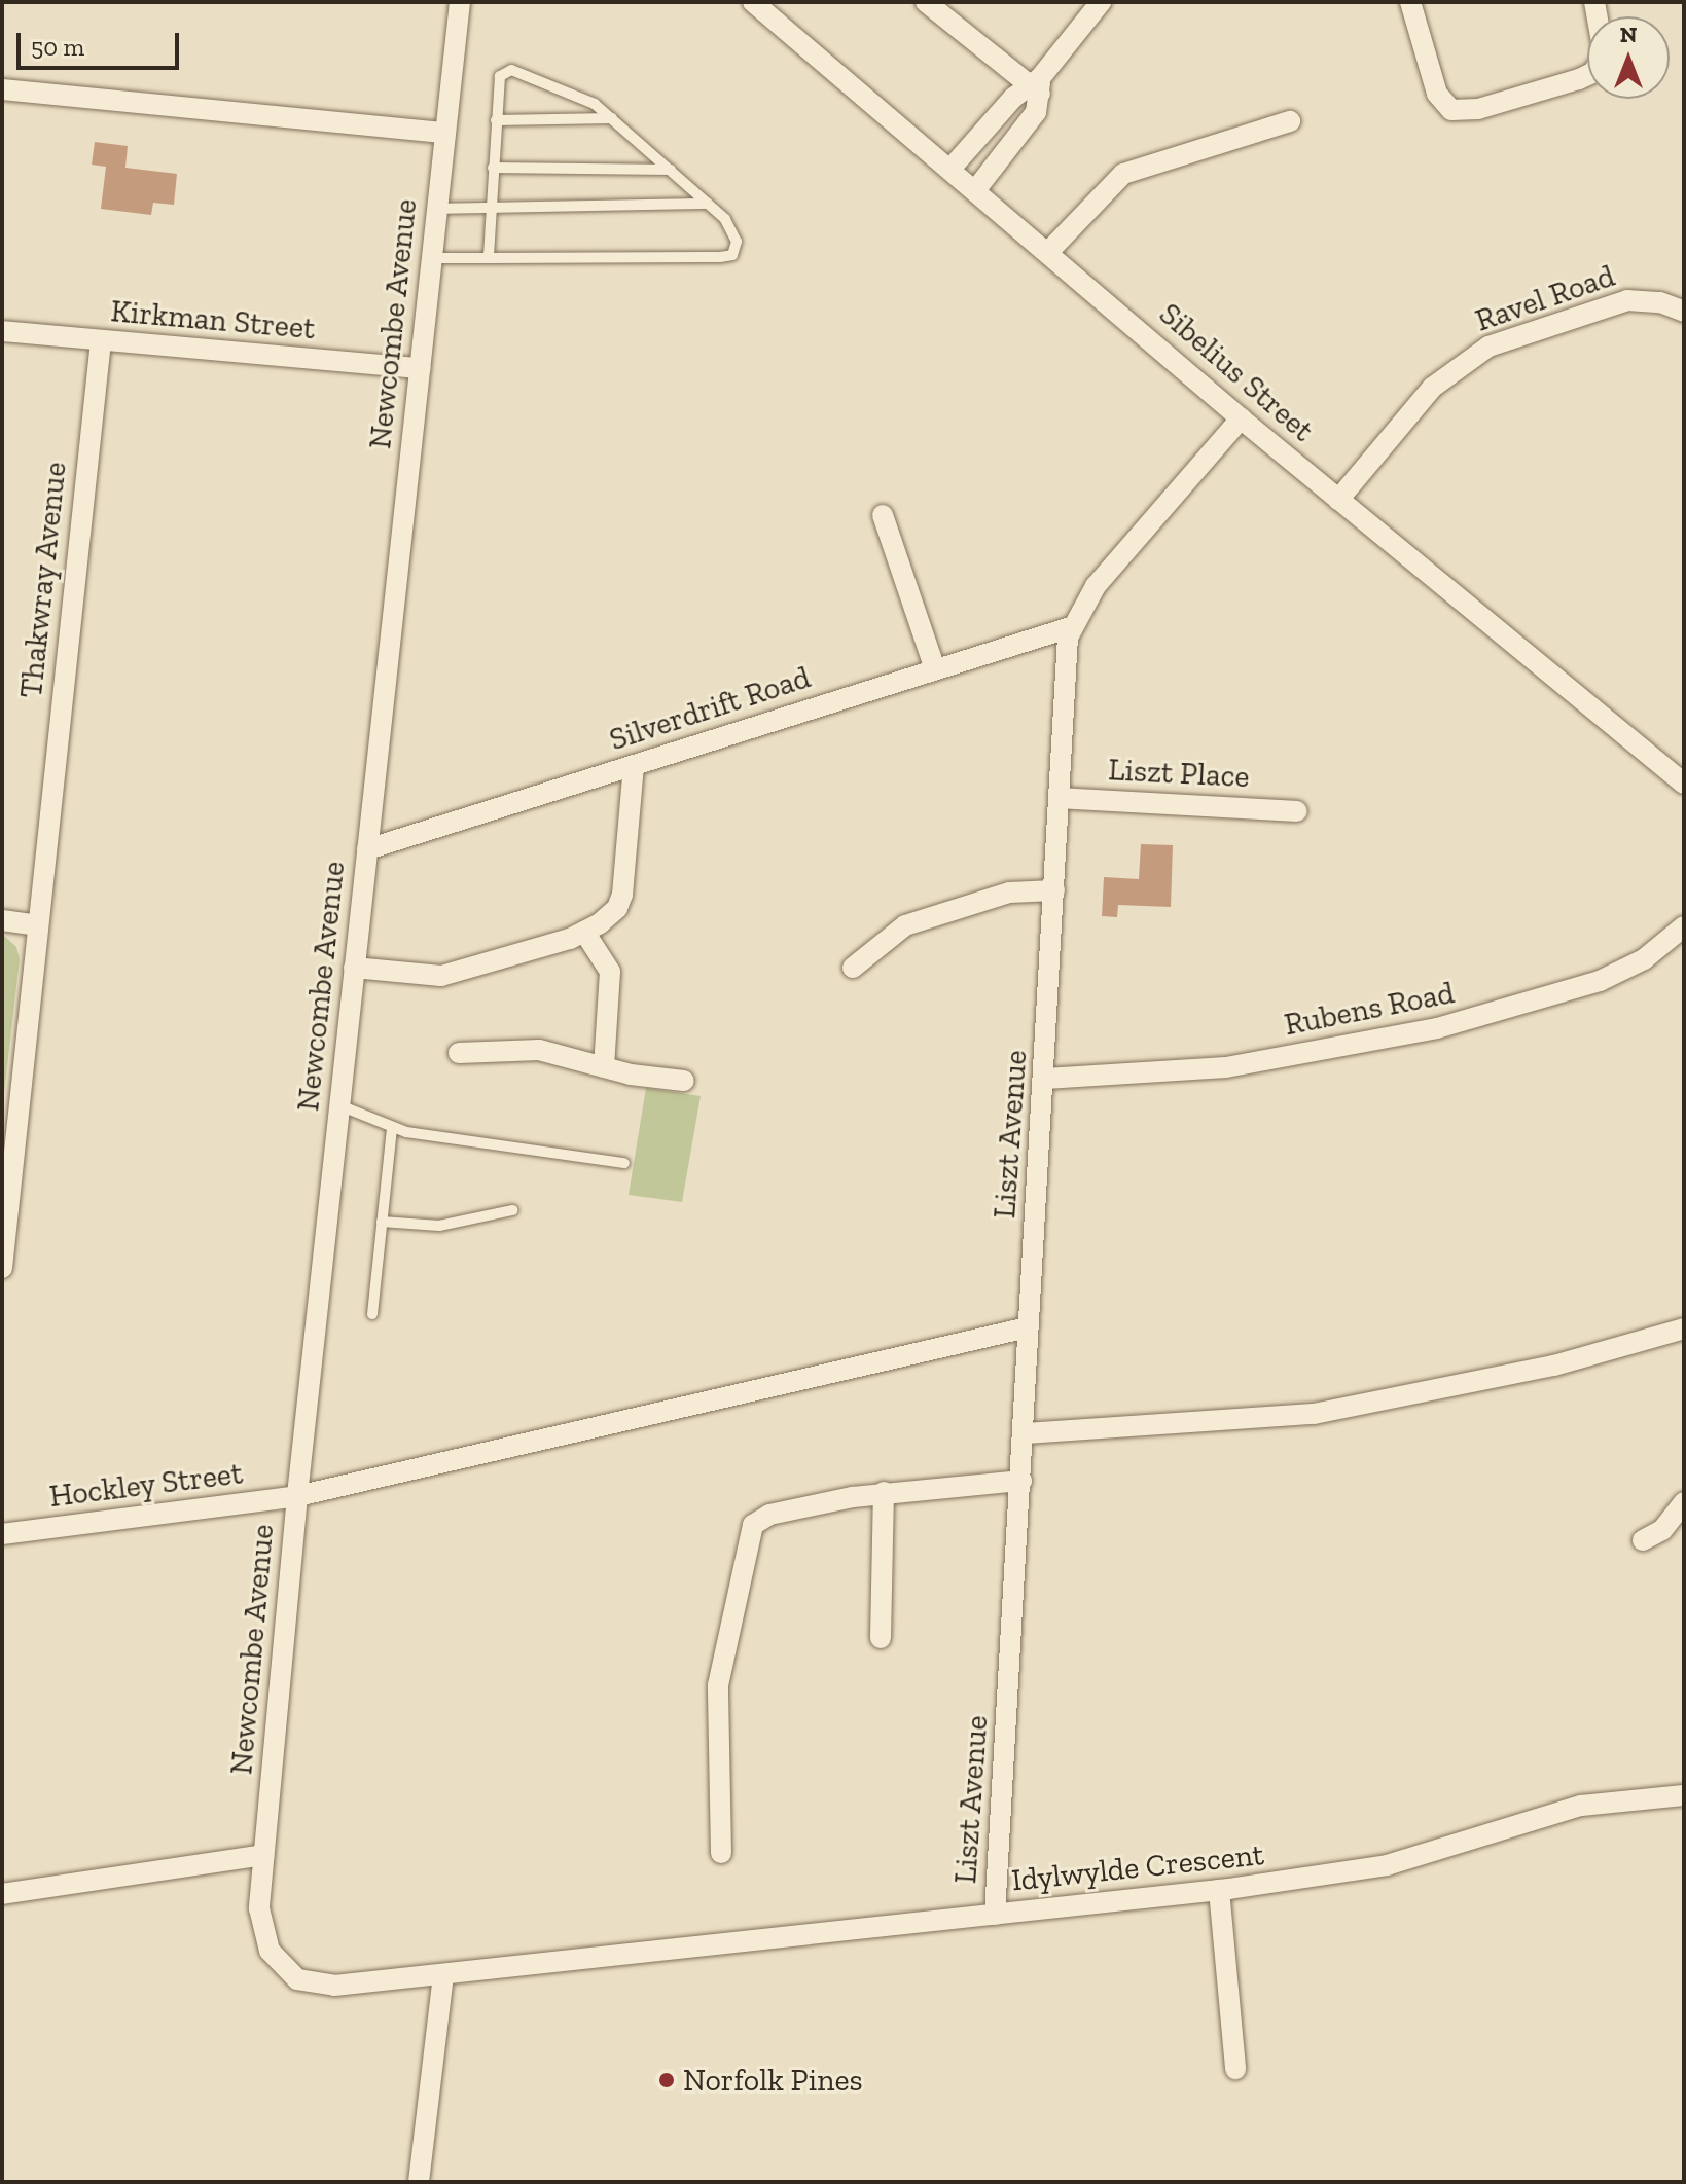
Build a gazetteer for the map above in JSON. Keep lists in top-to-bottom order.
{
  "streets": {
    "street": [
      "Ravel Road",
      "Kirkman Street",
      "Newcombe Avenue",
      "Sibelius Street",
      "Thakwray Avenue",
      "Silverdrift Road",
      "Liszt Place",
      "Rubens Road",
      "Liszt Avenue",
      "Hockley Street",
      "Idylwylde Crescent"
    ]
  },
  "crossings": [
    ["Ravel Road", "Sibelius Street"],
    ["Kirkman Street", "Newcombe Avenue"],
    ["Kirkman Street", "Thakwray Avenue"],
    ["Newcombe Avenue", "Silverdrift Road"],
    ["Newcombe Avenue", "Hockley Street"],
    ["Newcombe Avenue", "Idylwylde Crescent"],
    ["Sibelius Street", "Liszt Avenue"],
    ["Silverdrift Road", "Liszt Avenue"],
    ["Liszt Place", "Liszt Avenue"],
    ["Rubens Road", "Liszt Avenue"],
    ["Liszt Avenue", "Hockley Street"],
    ["Liszt Avenue", "Idylwylde Crescent"]
  ],
  "places": ["Norfolk Pines"],
  "scale_bar": "50 m",
  "north": "top"
}
